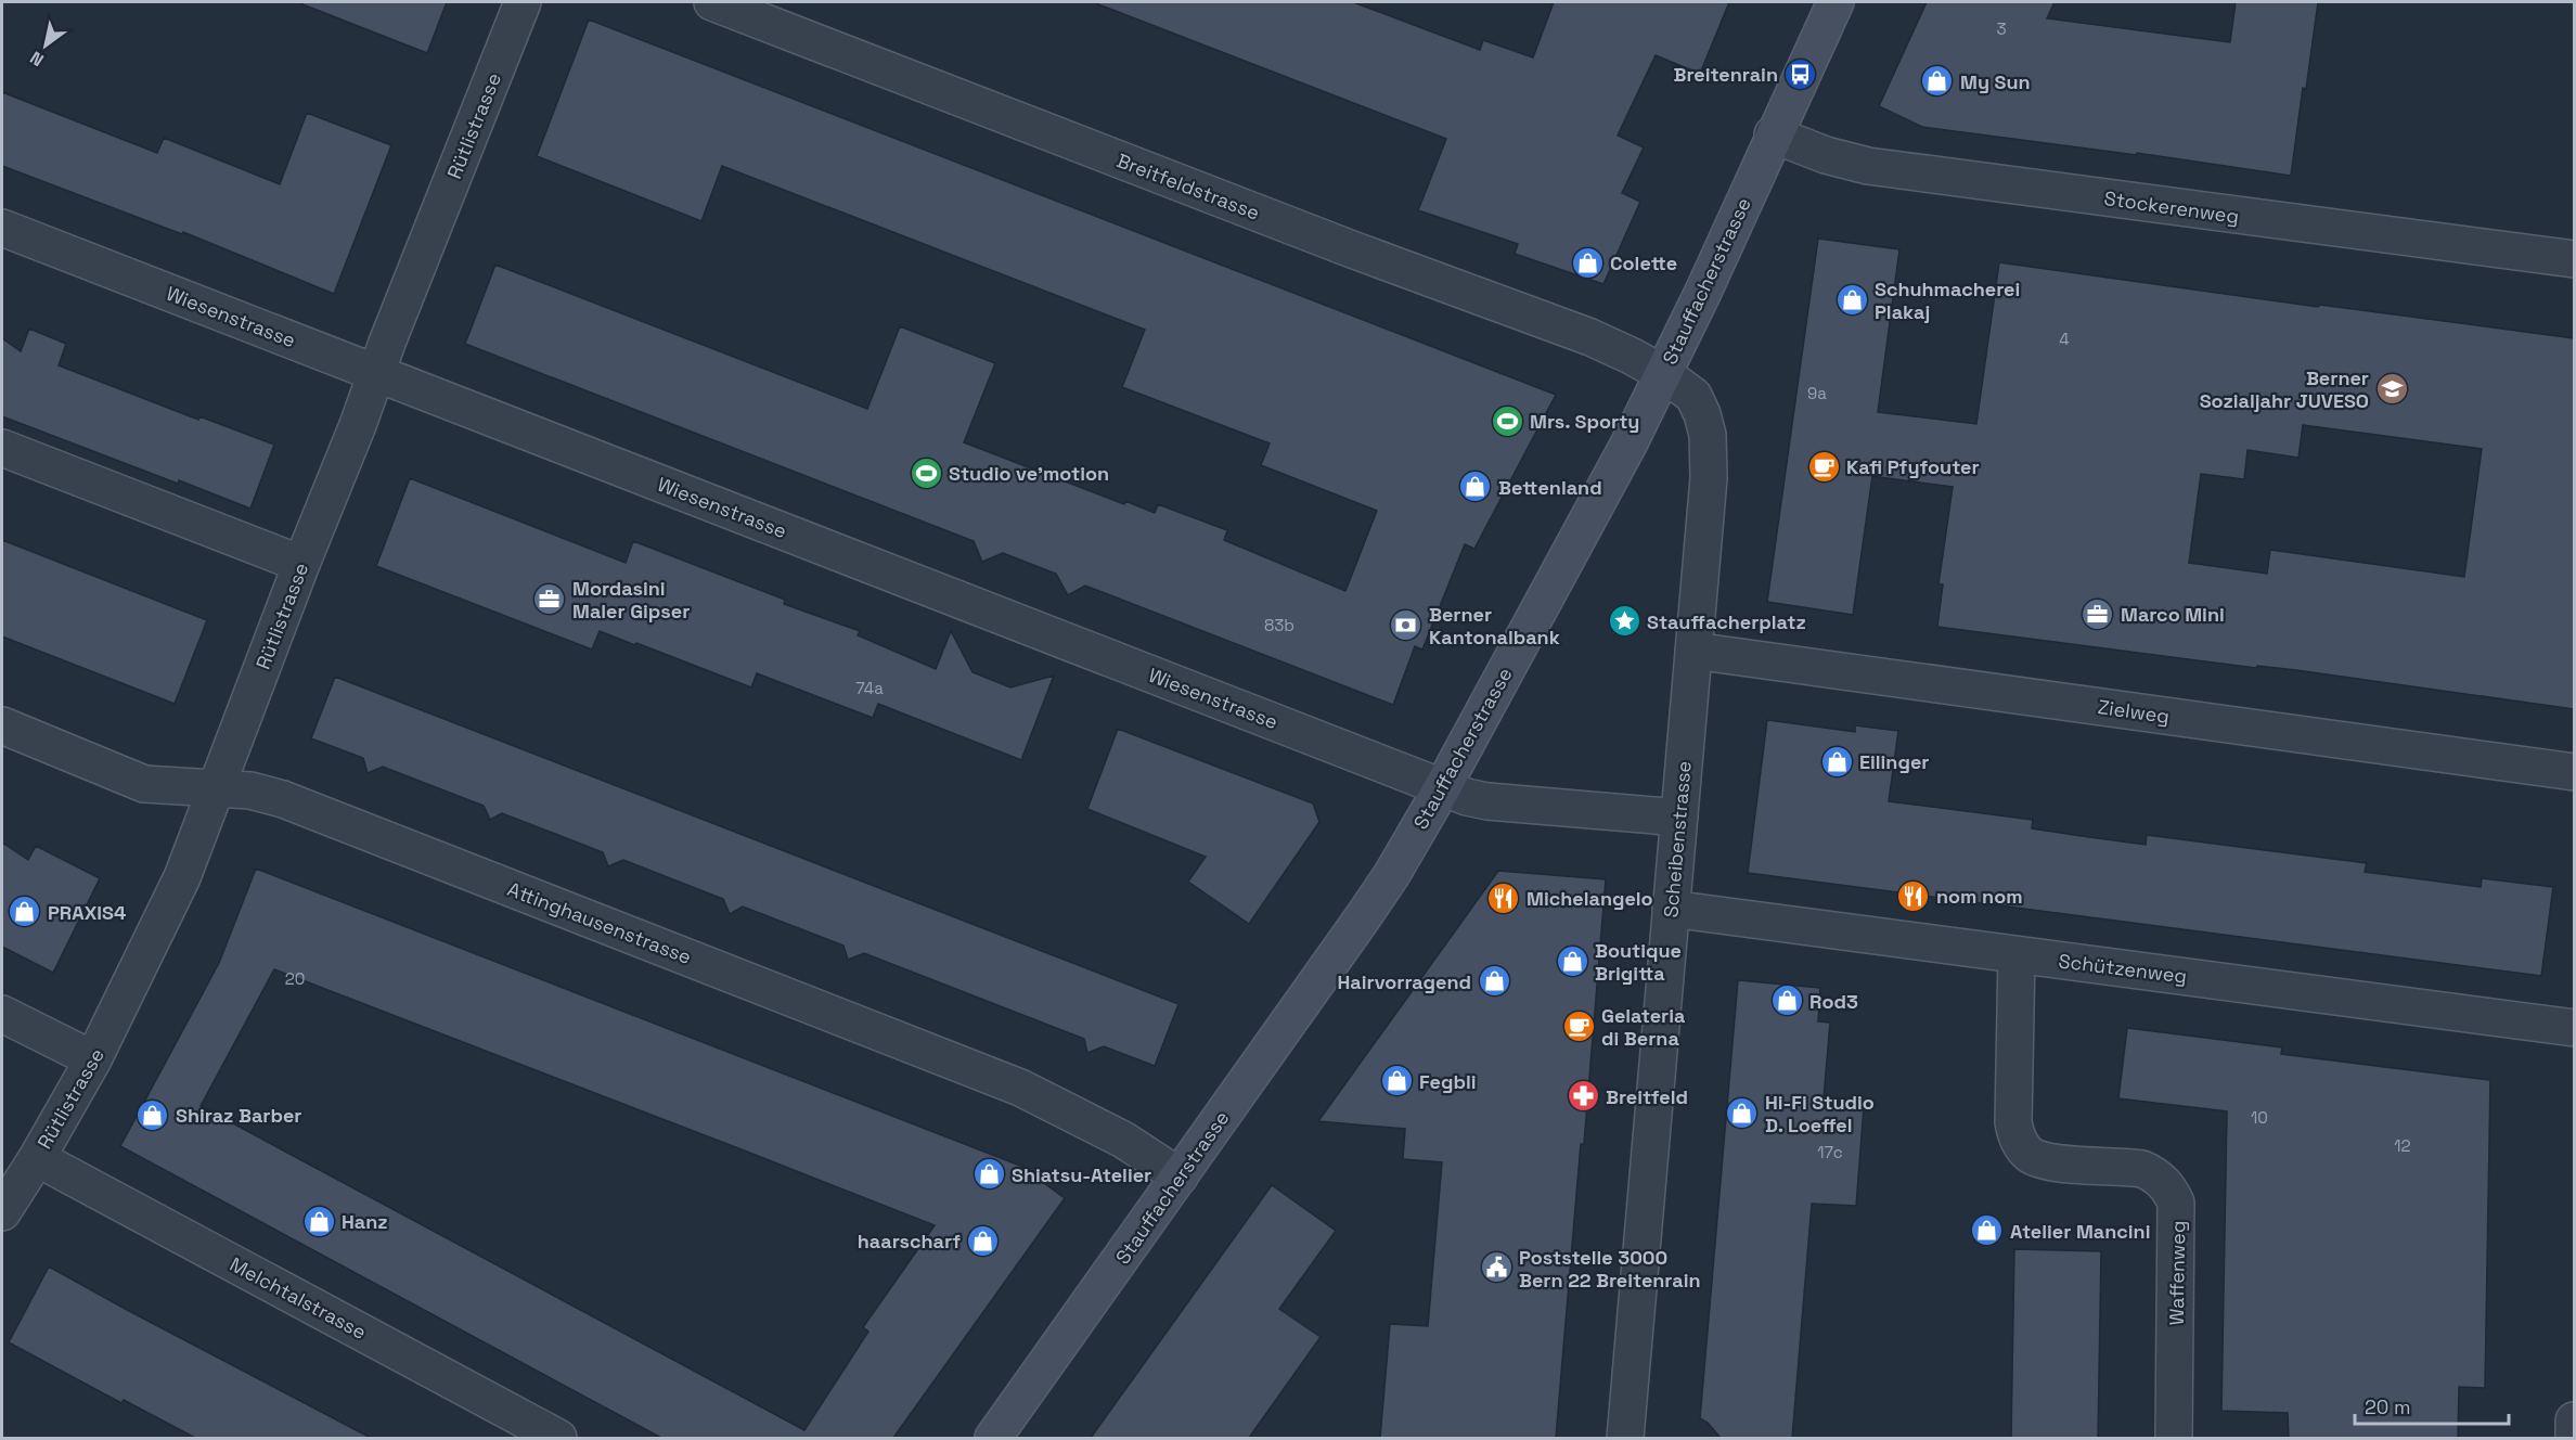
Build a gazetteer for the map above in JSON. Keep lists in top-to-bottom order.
{
  "streets": {
    "street": [
      "Rütlistrasse",
      "Breitfeldstrasse",
      "Stockerenweg",
      "Stauffacherstrasse",
      "Wiesenstrasse",
      "Zielweg",
      "Scheibenstrasse",
      "Attinghausenstrasse",
      "Schützenweg",
      "Waffenweg",
      "Melchtalstrasse"
    ]
  },
  "crossings": [
    ["Rütlistrasse", "Wiesenstrasse"],
    ["Rütlistrasse", "Attinghausenstrasse"],
    ["Rütlistrasse", "Melchtalstrasse"],
    ["Breitfeldstrasse", "Stauffacherstrasse"],
    ["Breitfeldstrasse", "Scheibenstrasse"],
    ["Stockerenweg", "Stauffacherstrasse"],
    ["Stauffacherstrasse", "Wiesenstrasse"],
    ["Stauffacherstrasse", "Scheibenstrasse"],
    ["Stauffacherstrasse", "Attinghausenstrasse"],
    ["Zielweg", "Scheibenstrasse"],
    ["Scheibenstrasse", "Schützenweg"],
    ["Schützenweg", "Waffenweg"]
  ],
  "places": {
    "bus stop": ["Breitenrain"],
    "shop": [
      "My Sun",
      "Colette",
      "Schuhmacherei Plakaj",
      "Bettenland",
      "Eilinger",
      "PRAXIS4",
      "Boutique Brigitta",
      "Hairvorragend",
      "Rod3",
      "Fegbli",
      "Hi-Fi Studio D. Loeffel",
      "Shiraz Barber",
      "Shiatsu-Atelier",
      "Hanz",
      "Atelier Mancini",
      "haarscharf"
    ],
    "school or university": ["Berner Sozialjahr JUVESO"],
    "sports": ["Mrs. Sporty", "Studio ve'motion"],
    "cafe": ["Kafi Pfyfouter", "Gelateria di Berna"],
    "office": ["Mordasini Maler Gipser", "Marco Mini"],
    "place": ["Stauffacherplatz"],
    "bank": ["Berner Kantonalbank"],
    "restaurant": ["nom nom", "Michelangelo"],
    "pharmacy": ["Breitfeld"],
    "public building": ["Poststelle 3000 Bern 22 Breitenrain"]
  },
  "house_numbers": [
    "3",
    "4",
    "9a",
    "83b",
    "74a",
    "20",
    "10",
    "12",
    "17c"
  ],
  "scale_bar": "20 m",
  "north": "bottom left"
}
